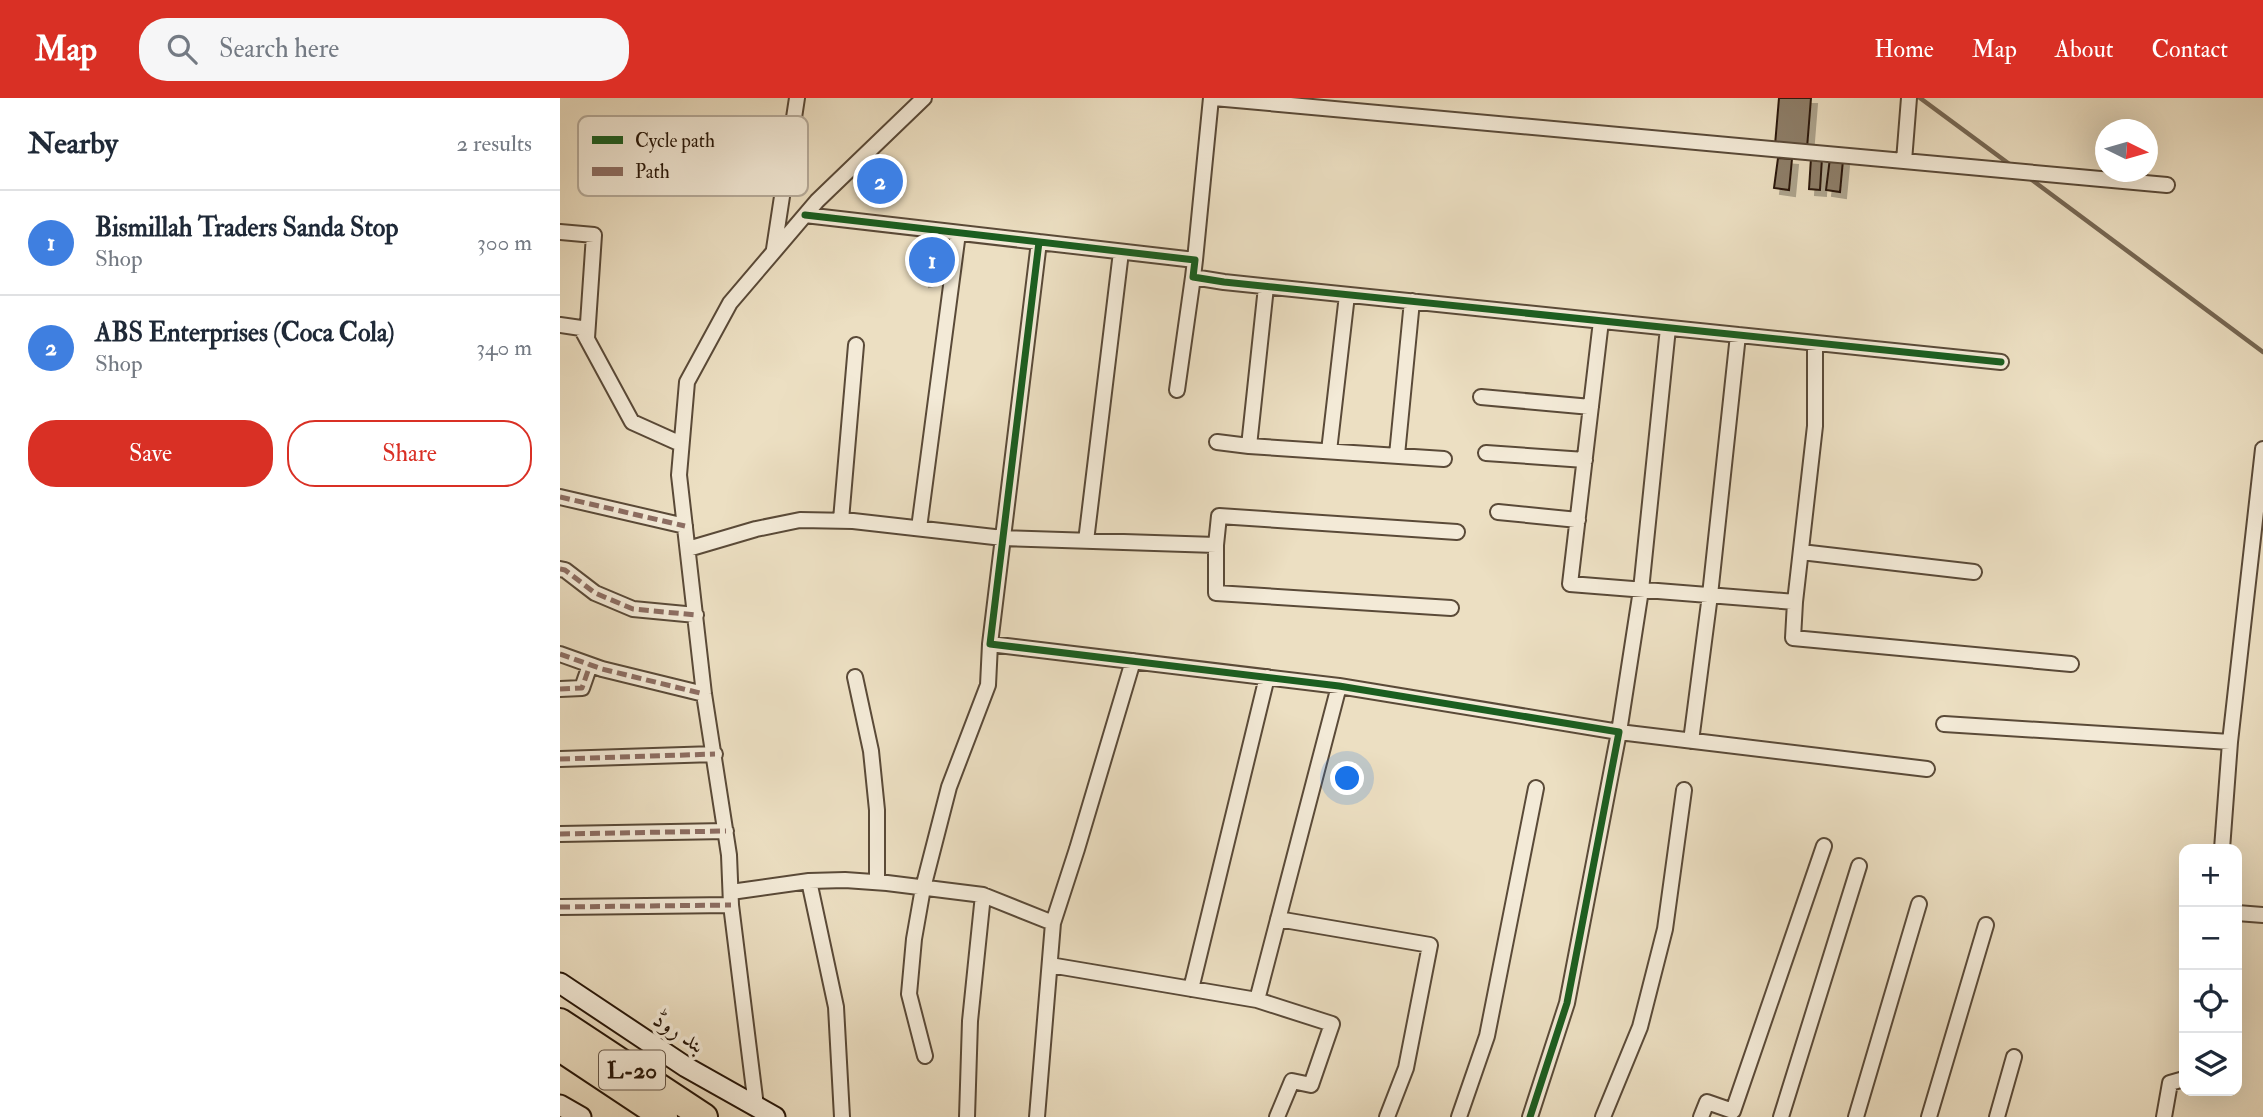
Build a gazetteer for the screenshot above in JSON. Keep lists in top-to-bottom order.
{
  "streets": {
    "highway": ["L-20"],
    "main road": ["بند روڈ"]
  },
  "legend": ["Cycle path", "Path"],
  "north": "right",
  "page": {
    "header": "Map",
    "search": "Search here",
    "nav": [
      "Home",
      "Map",
      "About",
      "Contact"
    ],
    "heading": ["Nearby", "2 results"],
    "pins": ["2", "1"],
    "list": [
      {
        "mark": "1",
        "name": "Bismillah Traders Sanda Stop",
        "note": "Shop",
        "value": "300 m"
      },
      {
        "mark": "2",
        "name": "ABS Enterprises (Coca Cola)",
        "note": "Shop",
        "value": "340 m"
      }
    ],
    "buttons": ["Save", "Share"],
    "map_buttons": ["+", "−"]
  }
}
